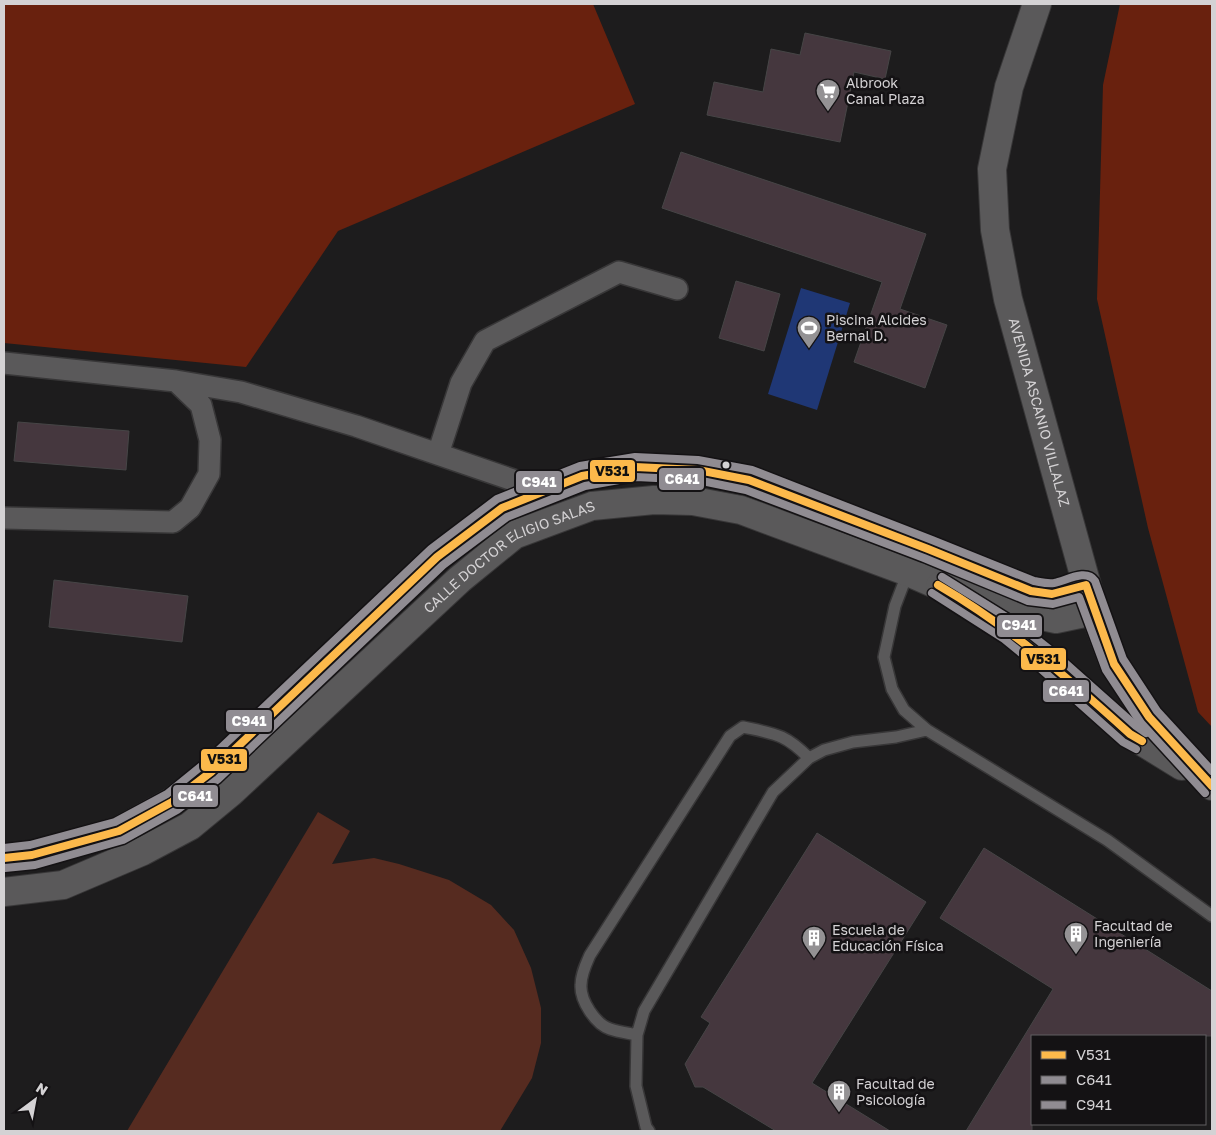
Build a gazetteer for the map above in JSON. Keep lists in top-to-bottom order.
{
  "streets": {
    "street": ["AVENIDA ASCANIO VILLALAZ", "CALLE DOCTOR ELIGIO SALAS"]
  },
  "crossings": [
    ["AVENIDA ASCANIO VILLALAZ", "CALLE DOCTOR ELIGIO SALAS"]
  ],
  "places": {
    "supermarket": ["Albrook Canal Plaza"],
    "sports": ["Piscina Alcides Bernal D."],
    "building": ["Facultad de Ingeniería", "Escuela de Educación Física", "Facultad de Psicología"]
  },
  "lines": ["transit line C941", "transit line V531", "transit line C641"],
  "legend": ["V531", "C641", "C941"],
  "north": "top right"
}
